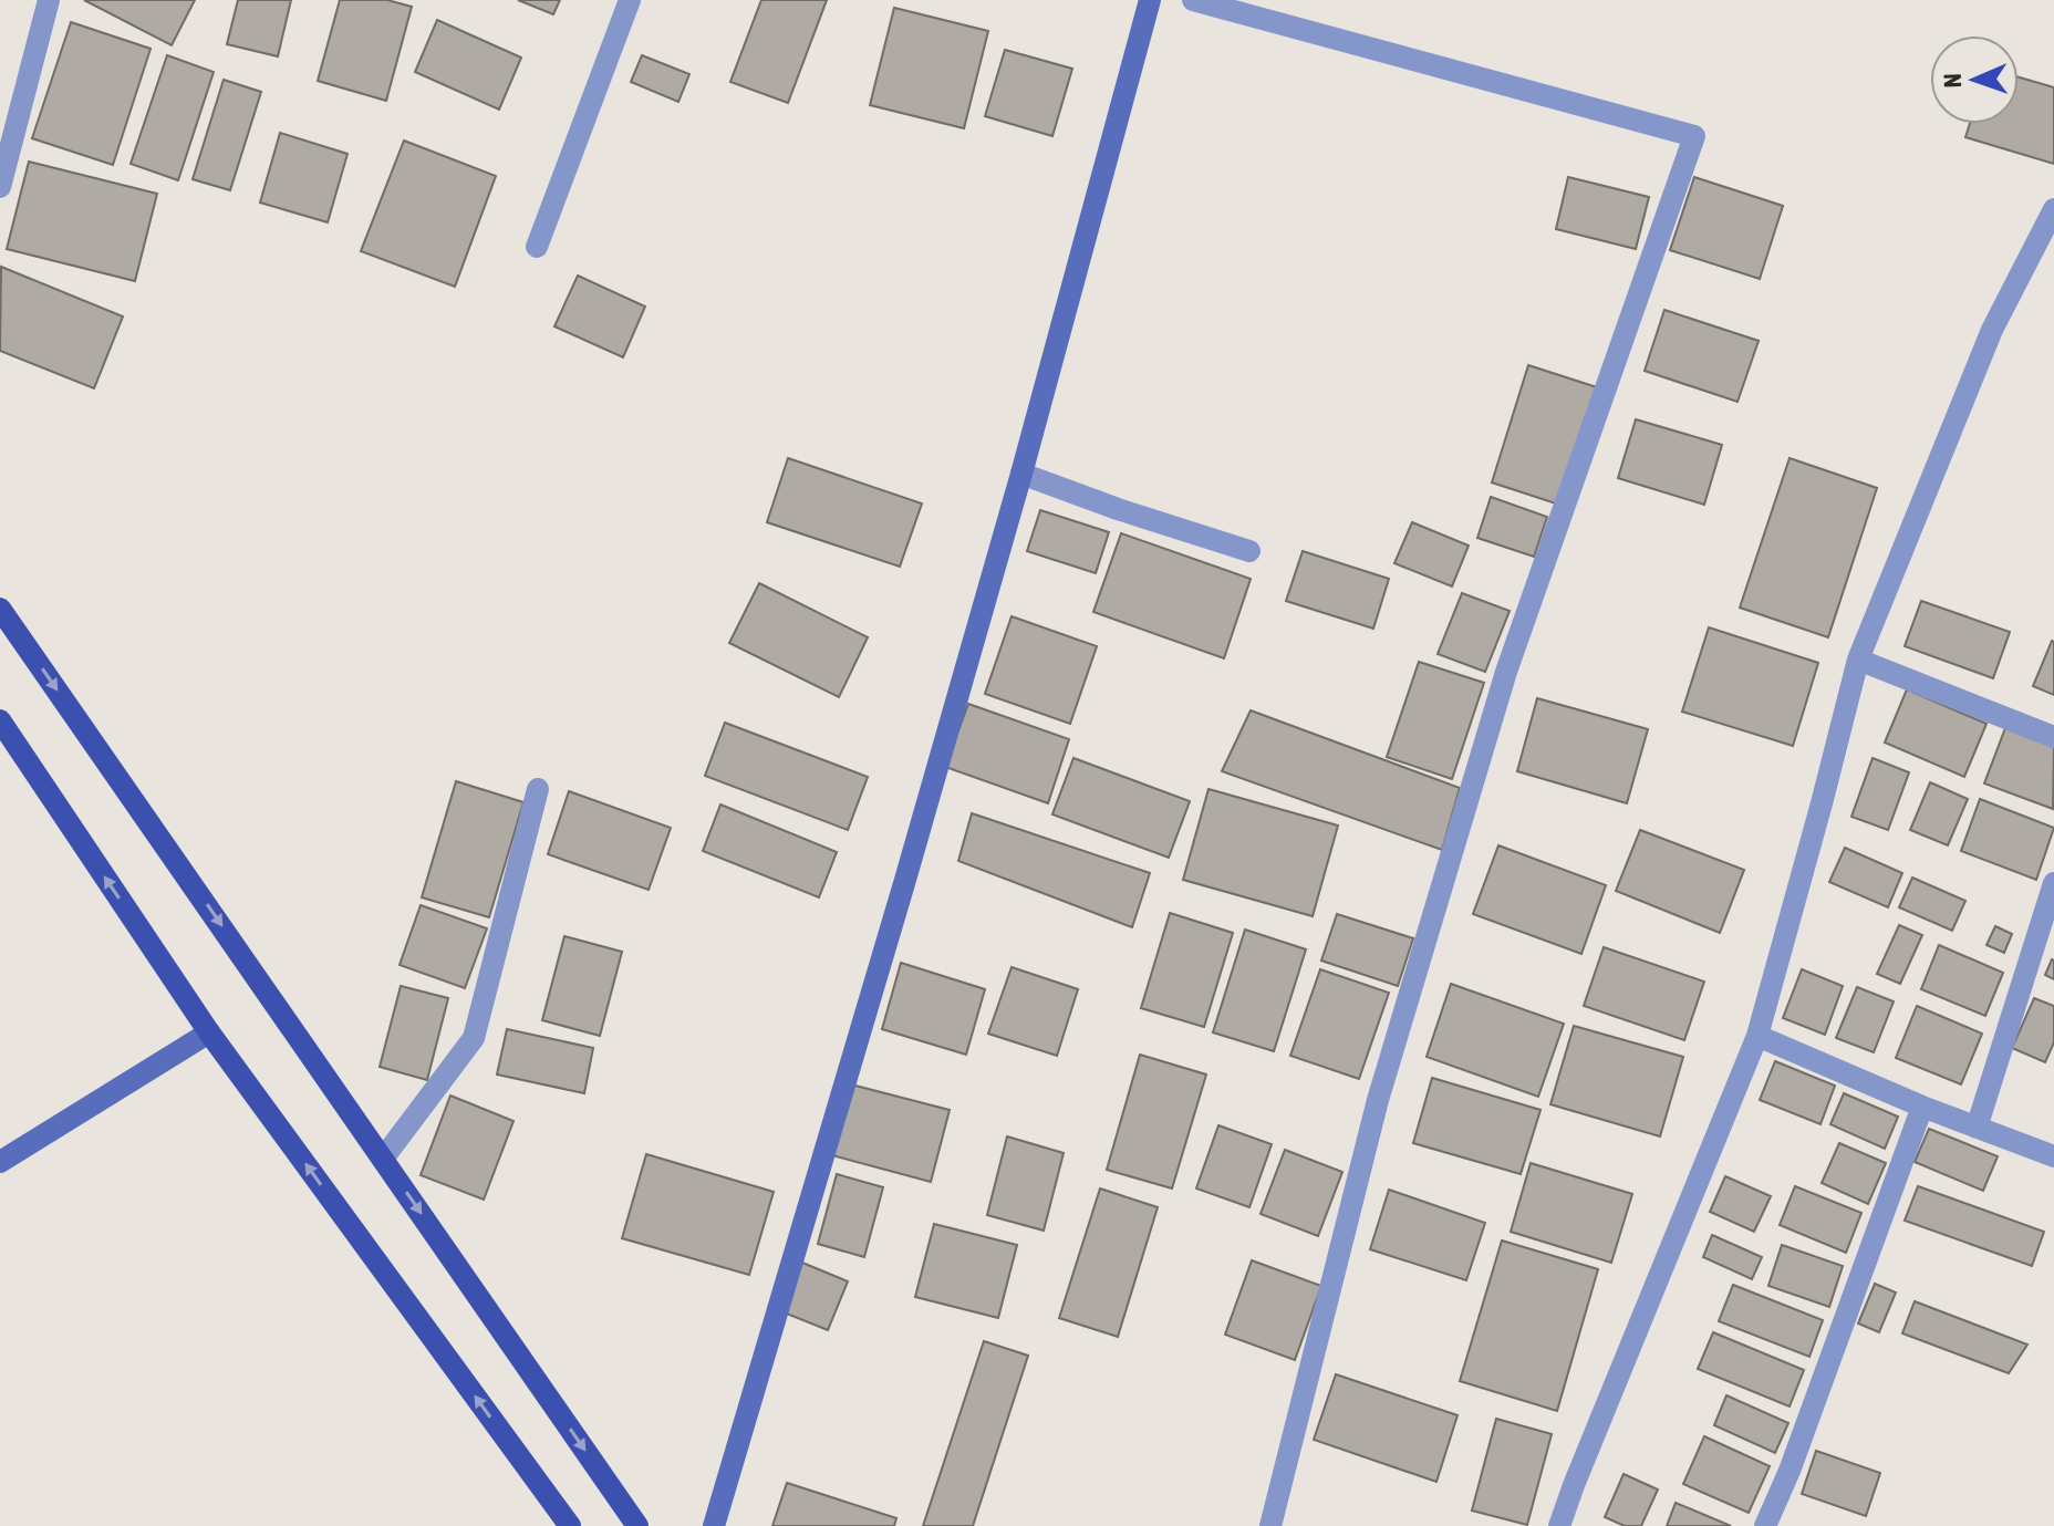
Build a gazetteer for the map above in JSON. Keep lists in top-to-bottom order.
{
  "north": "left"
}
